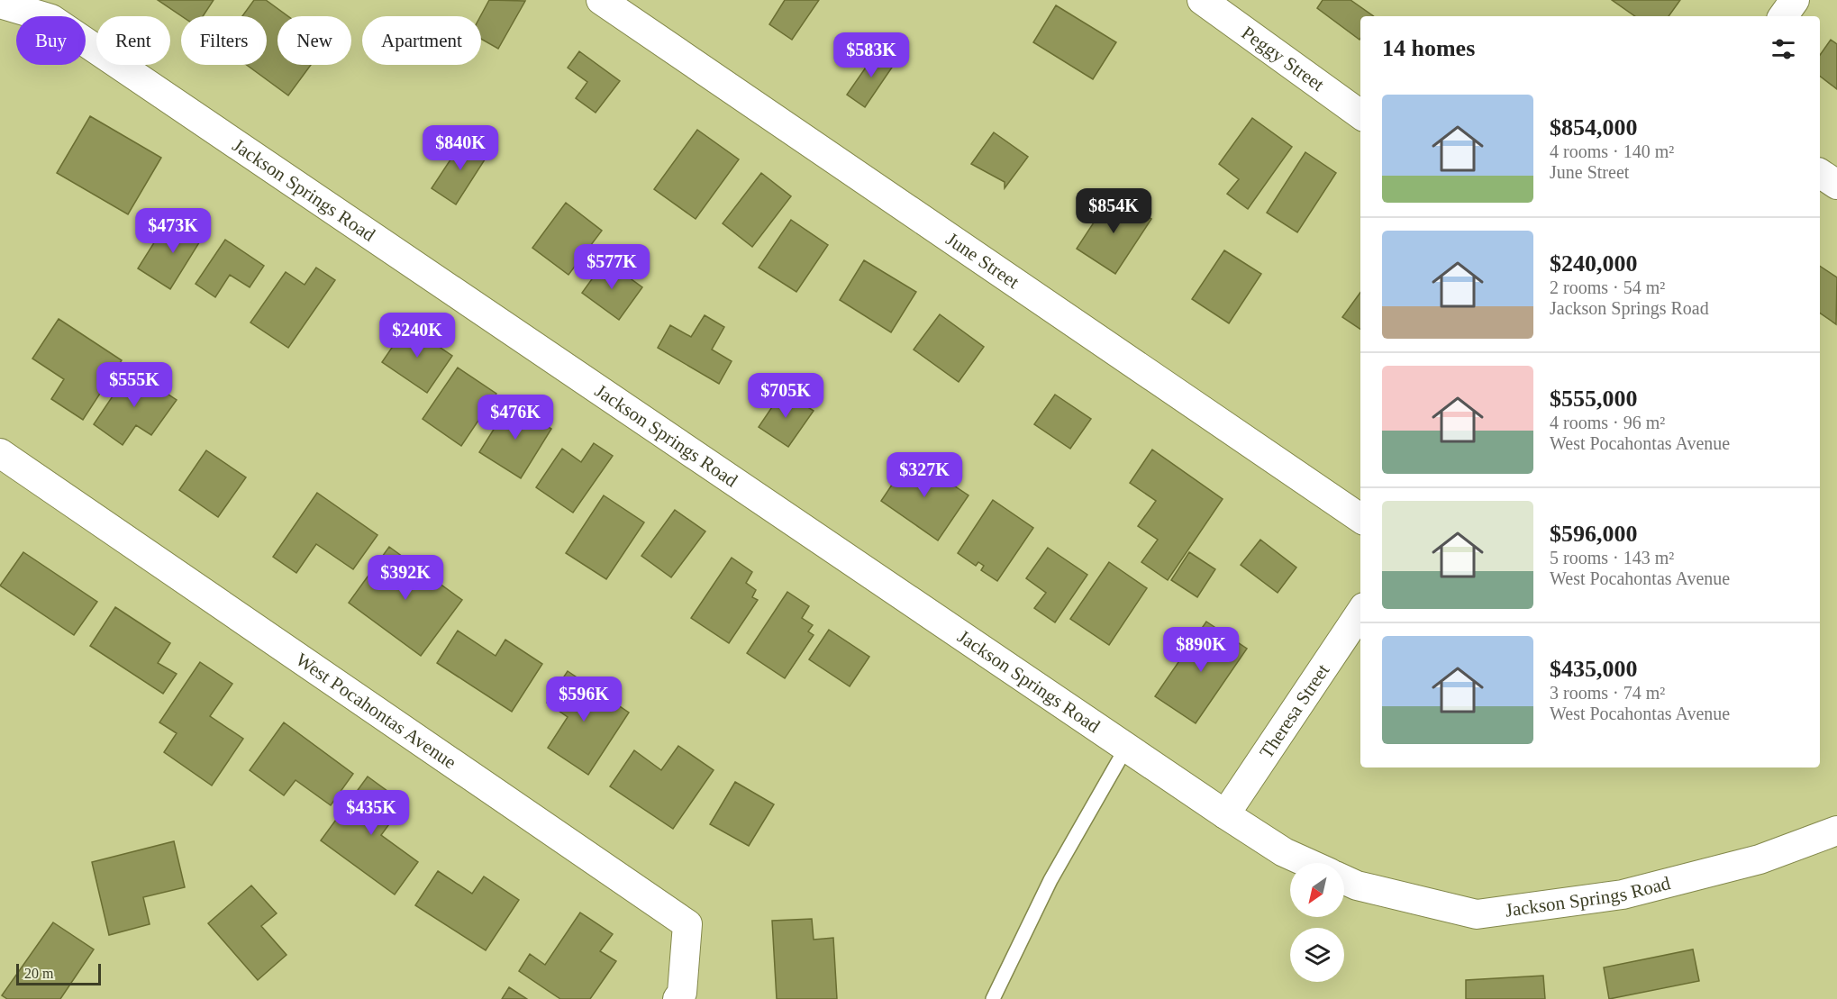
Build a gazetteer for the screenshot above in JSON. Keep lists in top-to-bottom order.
{
  "streets": {
    "street": [
      "Peggy Street",
      "Jackson Springs Road",
      "June Street",
      "West Pocahontas Avenue",
      "Theresa Street"
    ]
  },
  "crossings": [
    ["Jackson Springs Road", "Theresa Street"]
  ],
  "scale_bar": "20 m",
  "north": "bottom left",
  "page": {
    "chip": [
      "Buy",
      "Rent",
      "Filters",
      "New",
      "Apartment"
    ],
    "heading": "14 homes",
    "price": [
      "$583K",
      "$840K",
      "$854K",
      "$473K",
      "$577K",
      "$240K",
      "$555K",
      "$705K",
      "$476K",
      "$327K",
      "$392K",
      "$890K",
      "$596K",
      "$435K"
    ],
    "list": [
      {
        "name": "$854,000",
        "note": "4 rooms · 140 m² · June Street"
      },
      {
        "name": "$240,000",
        "note": "2 rooms · 54 m² · Jackson Springs Road"
      },
      {
        "name": "$555,000",
        "note": "4 rooms · 96 m² · West Pocahontas Avenue"
      },
      {
        "name": "$596,000",
        "note": "5 rooms · 143 m² · West Pocahontas Avenue"
      },
      {
        "name": "$435,000",
        "note": "3 rooms · 74 m² · West Pocahontas Avenue"
      }
    ],
    "scale": "20 m"
  }
}
